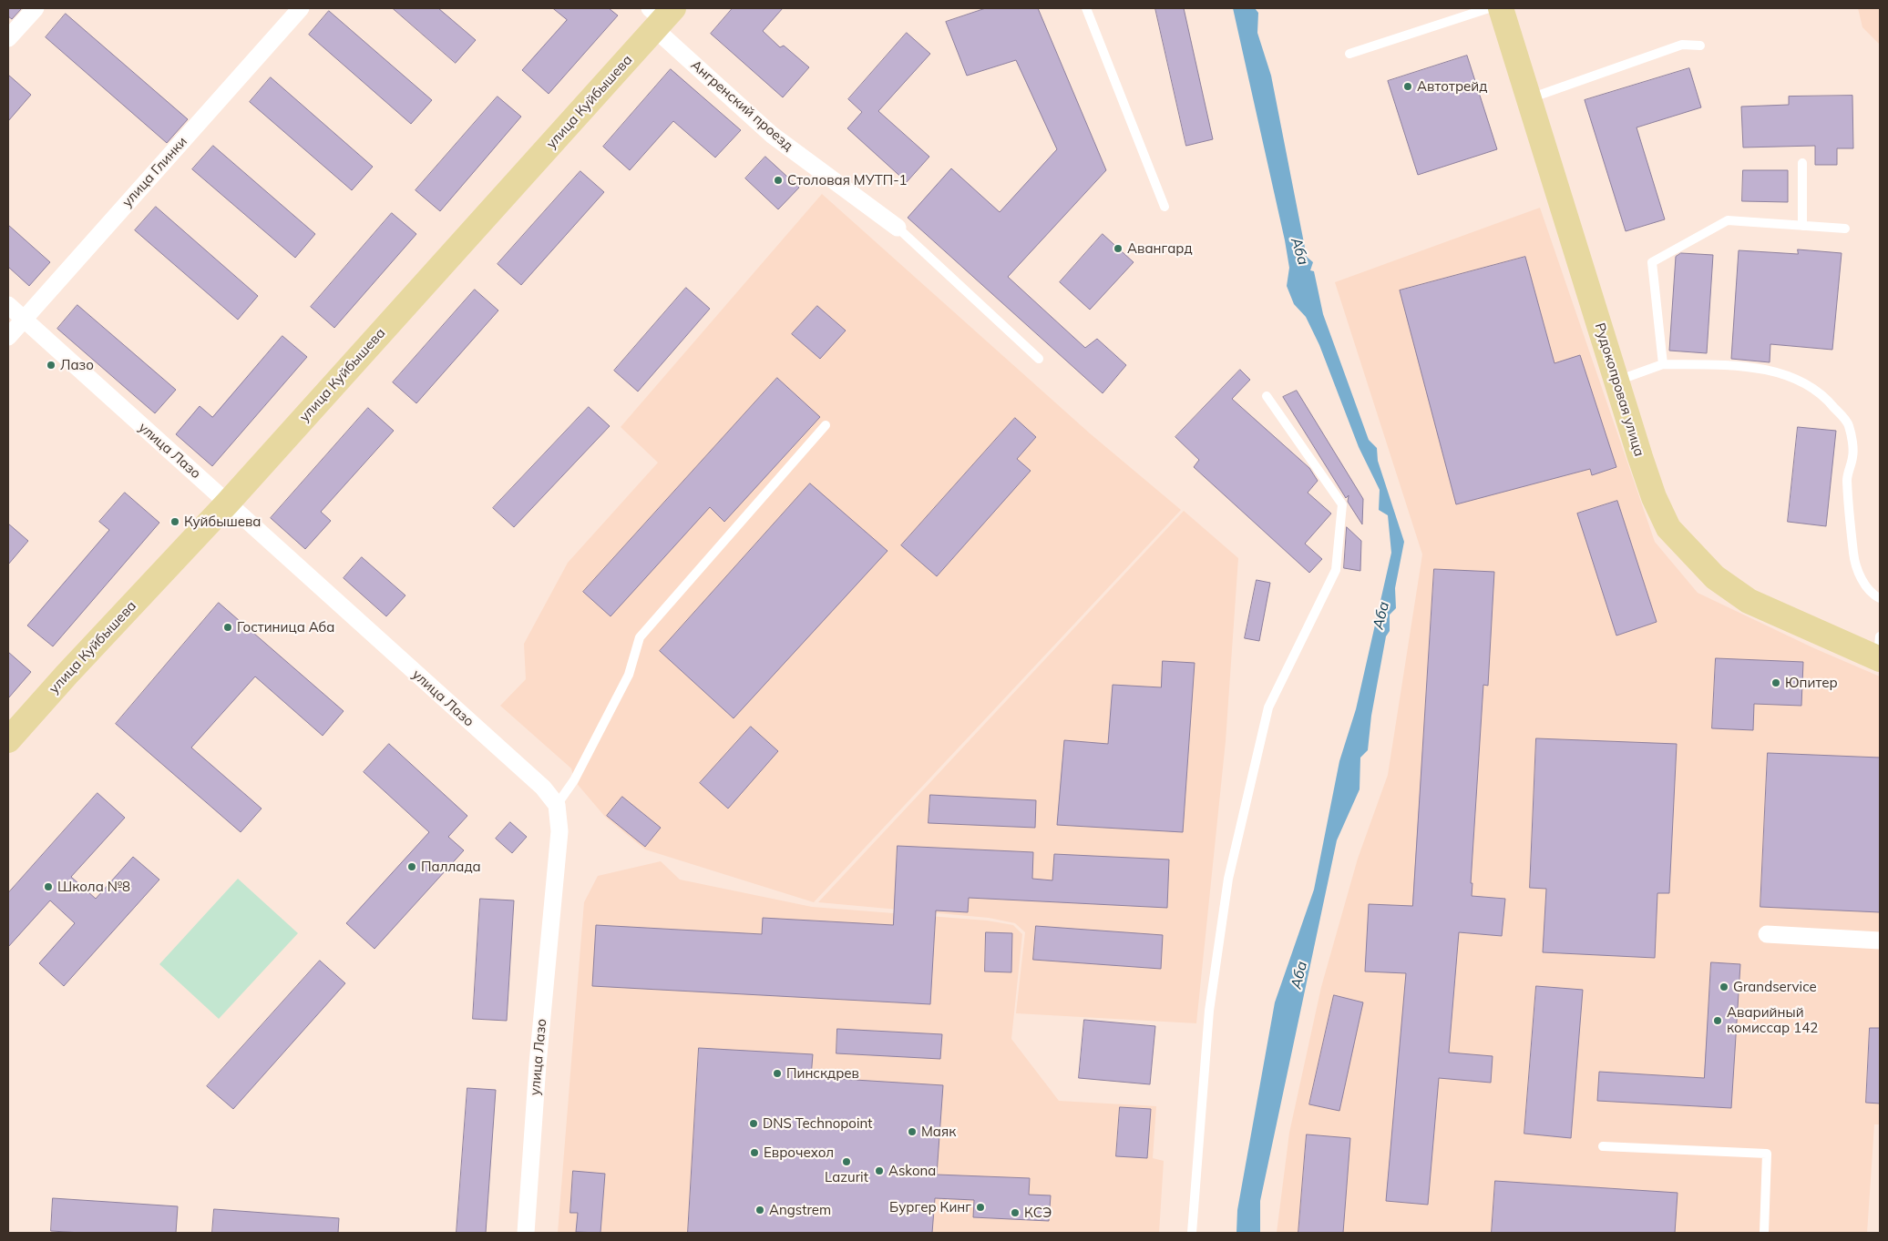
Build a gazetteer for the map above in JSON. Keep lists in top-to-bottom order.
{
  "streets": {
    "main road": ["улица Куйбышева", "Рудокопровая улица"],
    "street": ["Ангренский проезд", "улица Глинки", "улица Лазо"]
  },
  "crossings": [
    ["улица Куйбышева", "Ангренский проезд"],
    ["улица Куйбышева", "улица Лазо"],
    ["улица Глинки", "улица Лазо"]
  ],
  "water": ["Аба"],
  "places": [
    "Автотрейд",
    "Столовая МУТП-1",
    "Авангард",
    "Лазо",
    "Куйбышева",
    "Гостиница Аба",
    "Юпитер",
    "Паллада",
    "Школа №8",
    "Grandservice",
    "Аварийный комиссар 142",
    "Пинскдрев",
    "DNS Technopoint",
    "Маяк",
    "Еврочехол",
    "Lazurit",
    "Askona",
    "Бургер Кинг",
    "Angstrem",
    "КСЭ"
  ]
}
